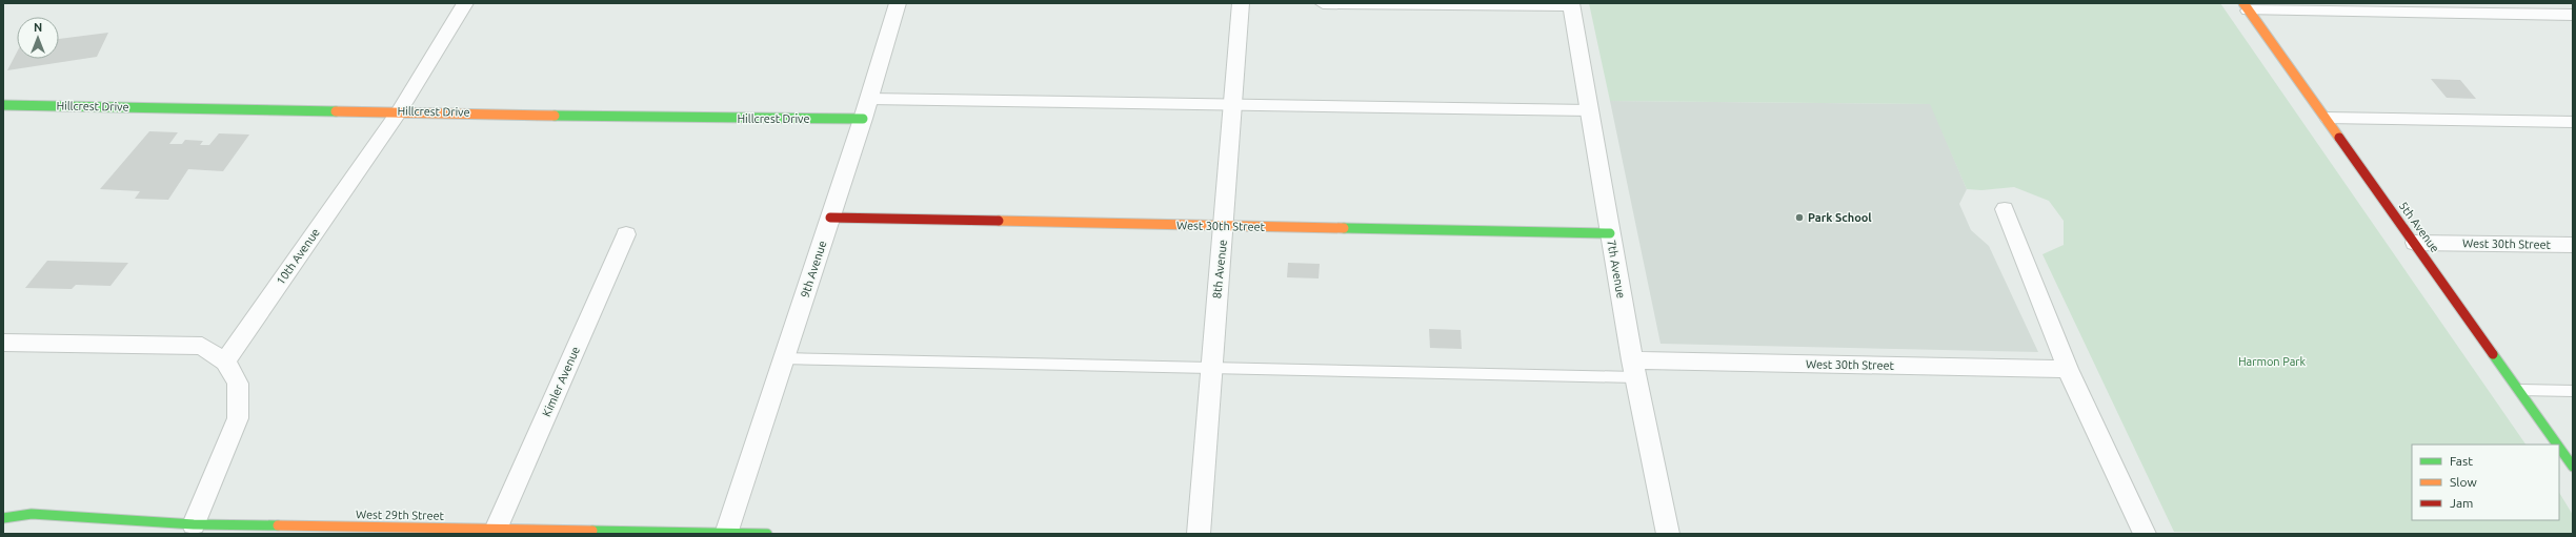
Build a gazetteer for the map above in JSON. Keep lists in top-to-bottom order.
{
  "streets": {
    "street": [
      "Hillcrest Drive",
      "West 30th Street",
      "5th Avenue",
      "10th Avenue",
      "9th Avenue",
      "8th Avenue",
      "7th Avenue",
      "Kimler Avenue",
      "West 29th Street"
    ]
  },
  "crossings": [
    ["Hillcrest Drive", "10th Avenue"],
    ["Hillcrest Drive", "9th Avenue"],
    ["West 30th Street", "5th Avenue"],
    ["West 30th Street", "9th Avenue"],
    ["West 30th Street", "8th Avenue"],
    ["West 30th Street", "7th Avenue"],
    ["9th Avenue", "West 29th Street"],
    ["Kimler Avenue", "West 29th Street"]
  ],
  "parks": ["Harmon Park"],
  "places": ["Park School"],
  "legend": ["Fast", "Slow", "Jam"],
  "north": "top"
}
